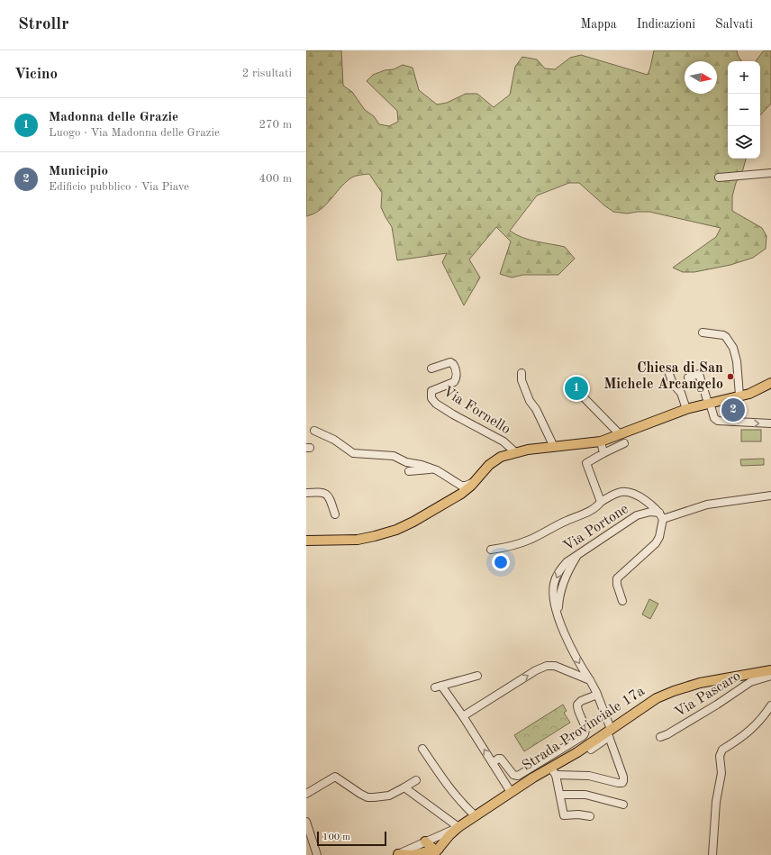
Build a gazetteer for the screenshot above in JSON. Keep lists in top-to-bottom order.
{
  "streets": {
    "main road": ["Strada Provinciale 17a"],
    "street": ["Via Fornello", "Via Portone", "Via Pascaro"]
  },
  "crossings": [
    ["Via Portone", "Strada Provinciale 17a"]
  ],
  "places": ["Chiesa di San Michele Arcangelo"],
  "scale_bar": "100 m",
  "north": "right",
  "page": {
    "header": "Strollr",
    "nav": ["Mappa", "Indicazioni", "Salvati"],
    "heading": ["Vicino", "2 risultati"],
    "map_buttons": ["+", "−"],
    "list": [
      {
        "mark": "1",
        "name": "Madonna delle Grazie",
        "note": "Luogo · Via Madonna delle Grazie",
        "value": "270 m"
      },
      {
        "mark": "2",
        "name": "Municipio",
        "note": "Edificio pubblico · Via Piave",
        "value": "400 m"
      }
    ],
    "pins": ["1", "2"],
    "scale": "100 m"
  }
}
